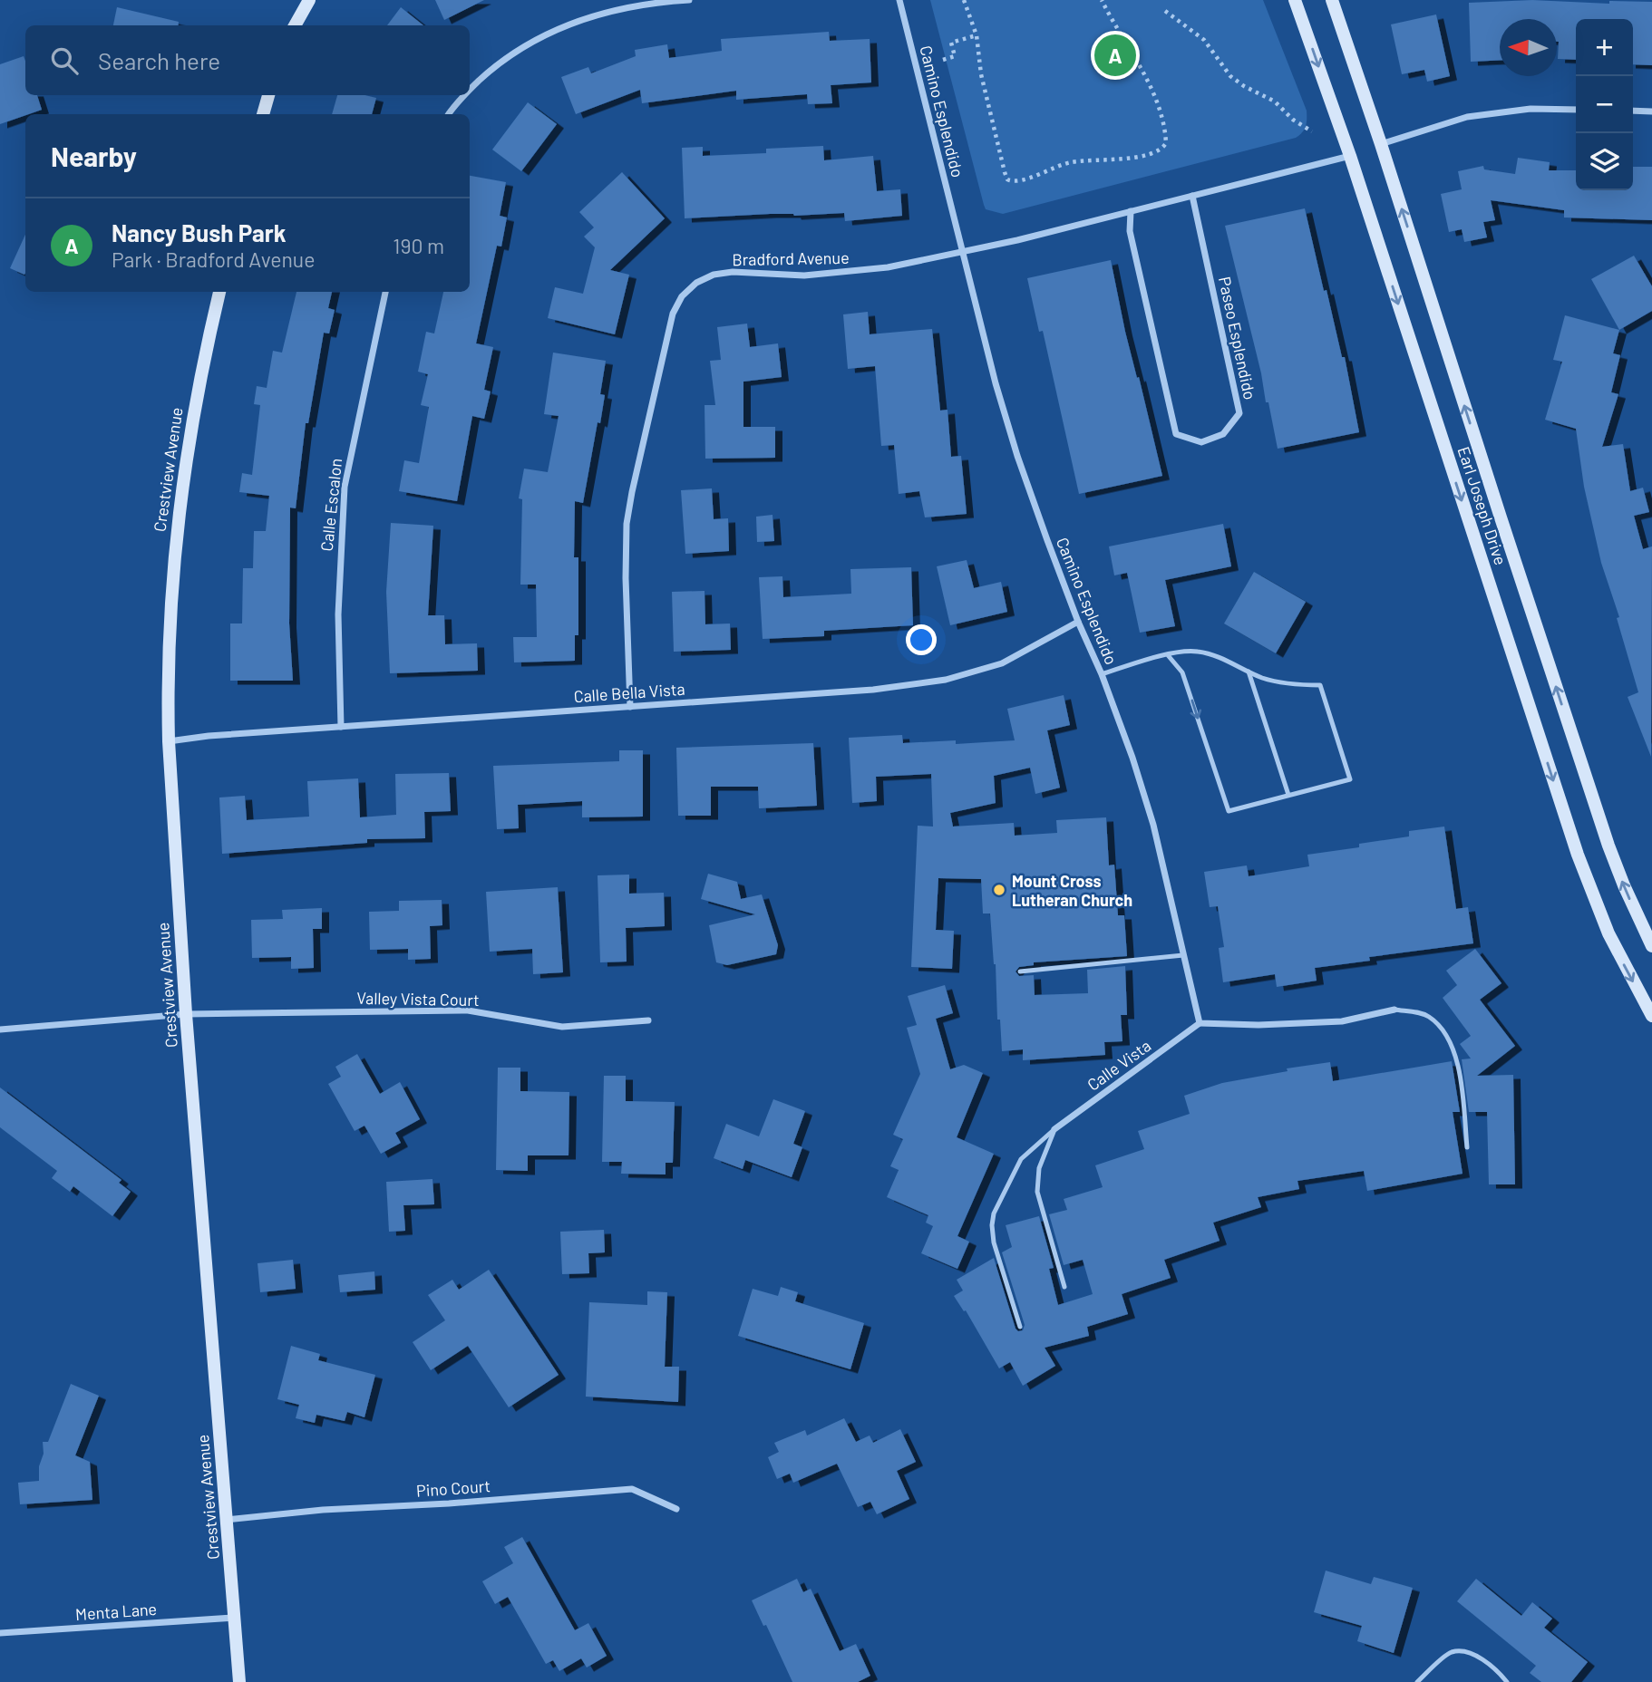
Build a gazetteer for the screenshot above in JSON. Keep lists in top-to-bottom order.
{
  "streets": {
    "main road": ["Crestview Avenue", "Earl Joseph Drive"],
    "street": [
      "Camino Esplendido",
      "Bradford Avenue",
      "Paseo Esplendido",
      "Calle Escalon",
      "Calle Bella Vista",
      "Valley Vista Court",
      "Calle Vista",
      "Pino Court",
      "Menta Lane"
    ]
  },
  "crossings": [
    ["Camino Esplendido", "Bradford Avenue"],
    ["Camino Esplendido", "Calle Bella Vista"],
    ["Camino Esplendido", "Calle Vista"],
    ["Bradford Avenue", "Paseo Esplendido"],
    ["Bradford Avenue", "Earl Joseph Drive"],
    ["Bradford Avenue", "Calle Bella Vista"],
    ["Crestview Avenue", "Calle Bella Vista"],
    ["Crestview Avenue", "Valley Vista Court"],
    ["Crestview Avenue", "Pino Court"],
    ["Crestview Avenue", "Menta Lane"],
    ["Calle Escalon", "Calle Bella Vista"]
  ],
  "places": ["Mount Cross Lutheran Church"],
  "north": "left",
  "page": {
    "map_buttons": ["+", "−"],
    "search": "Search here",
    "pins": "A",
    "heading": "Nearby",
    "list": [
      {
        "mark": "A",
        "name": "Nancy Bush Park",
        "note": "Park · Bradford Avenue",
        "value": "190 m"
      }
    ]
  }
}
